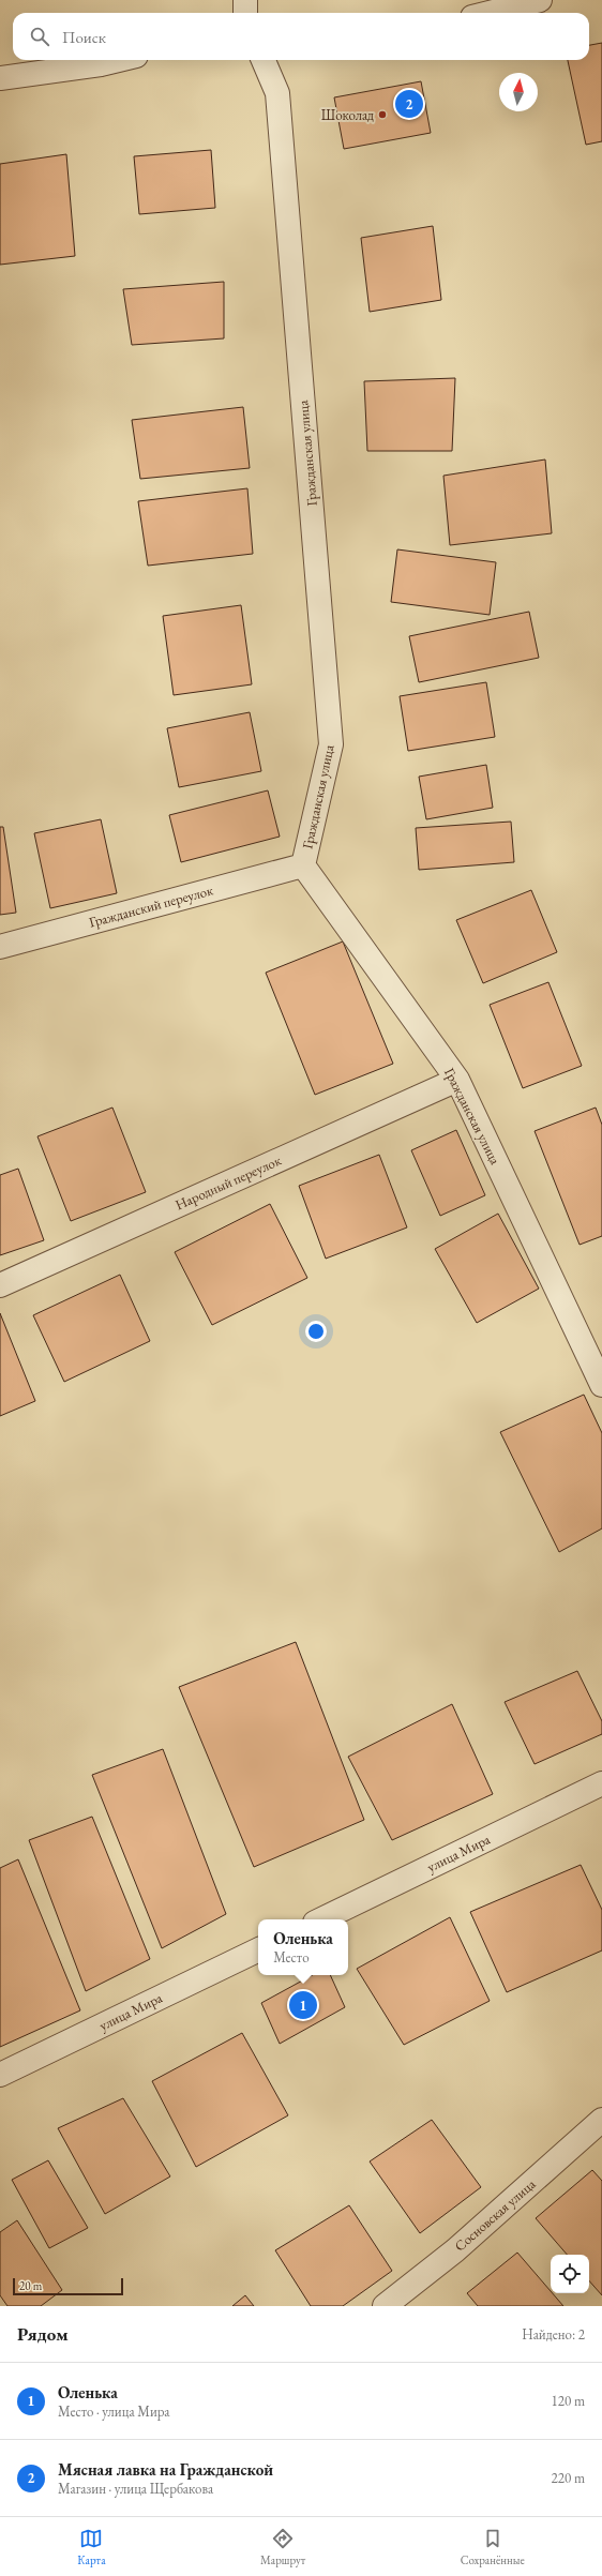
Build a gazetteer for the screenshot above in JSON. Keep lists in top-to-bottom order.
{
  "streets": {
    "street": [
      "Гражданская улица",
      "Гражданский переулок",
      "Народный переулок",
      "улица Мира",
      "Сосновская улица"
    ]
  },
  "crossings": [
    ["Гражданская улица", "Гражданский переулок"],
    ["Гражданская улица", "Народный переулок"]
  ],
  "places": ["Шоколад"],
  "scale_bar": "20 m",
  "north": "top",
  "page": {
    "search": "Поиск",
    "pins": ["2", "1"],
    "popup": ["Оленька", "Место"],
    "scale": "20 m",
    "heading": ["Рядом", "Найдено: 2"],
    "list": [
      {
        "mark": "1",
        "name": "Оленька",
        "note": "Место · улица Мира",
        "value": "120 m"
      },
      {
        "mark": "2",
        "name": "Мясная лавка на Гражданской",
        "note": "Магазин · улица Щербакова",
        "value": "220 m"
      }
    ],
    "nav": ["Карта", "Маршрут", "Сохранённые"]
  }
}
